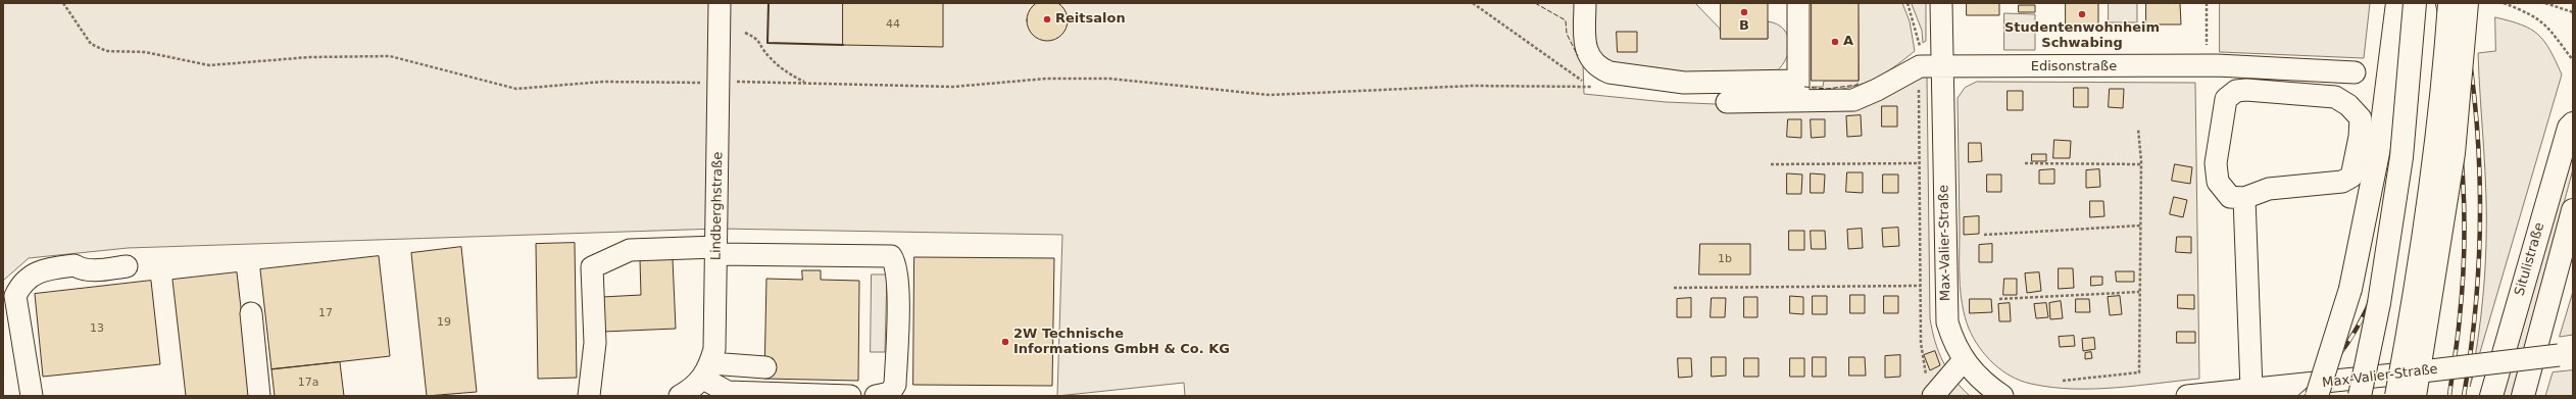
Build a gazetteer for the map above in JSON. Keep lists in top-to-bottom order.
{
  "streets": {
    "main road": ["Situlistraße"],
    "street": ["Edisonstraße", "Lindberghstraße", "Max-Valier-Straße"]
  },
  "crossings": [
    ["Edisonstraße", "Max-Valier-Straße"]
  ],
  "places": [
    "B",
    "Studentenwohnheim Schwabing",
    "Reitsalon",
    "A",
    "2W Technische Informations GmbH & Co. KG"
  ],
  "house_numbers": [
    "44",
    "1b",
    "17",
    "19",
    "13",
    "17a"
  ]
}
